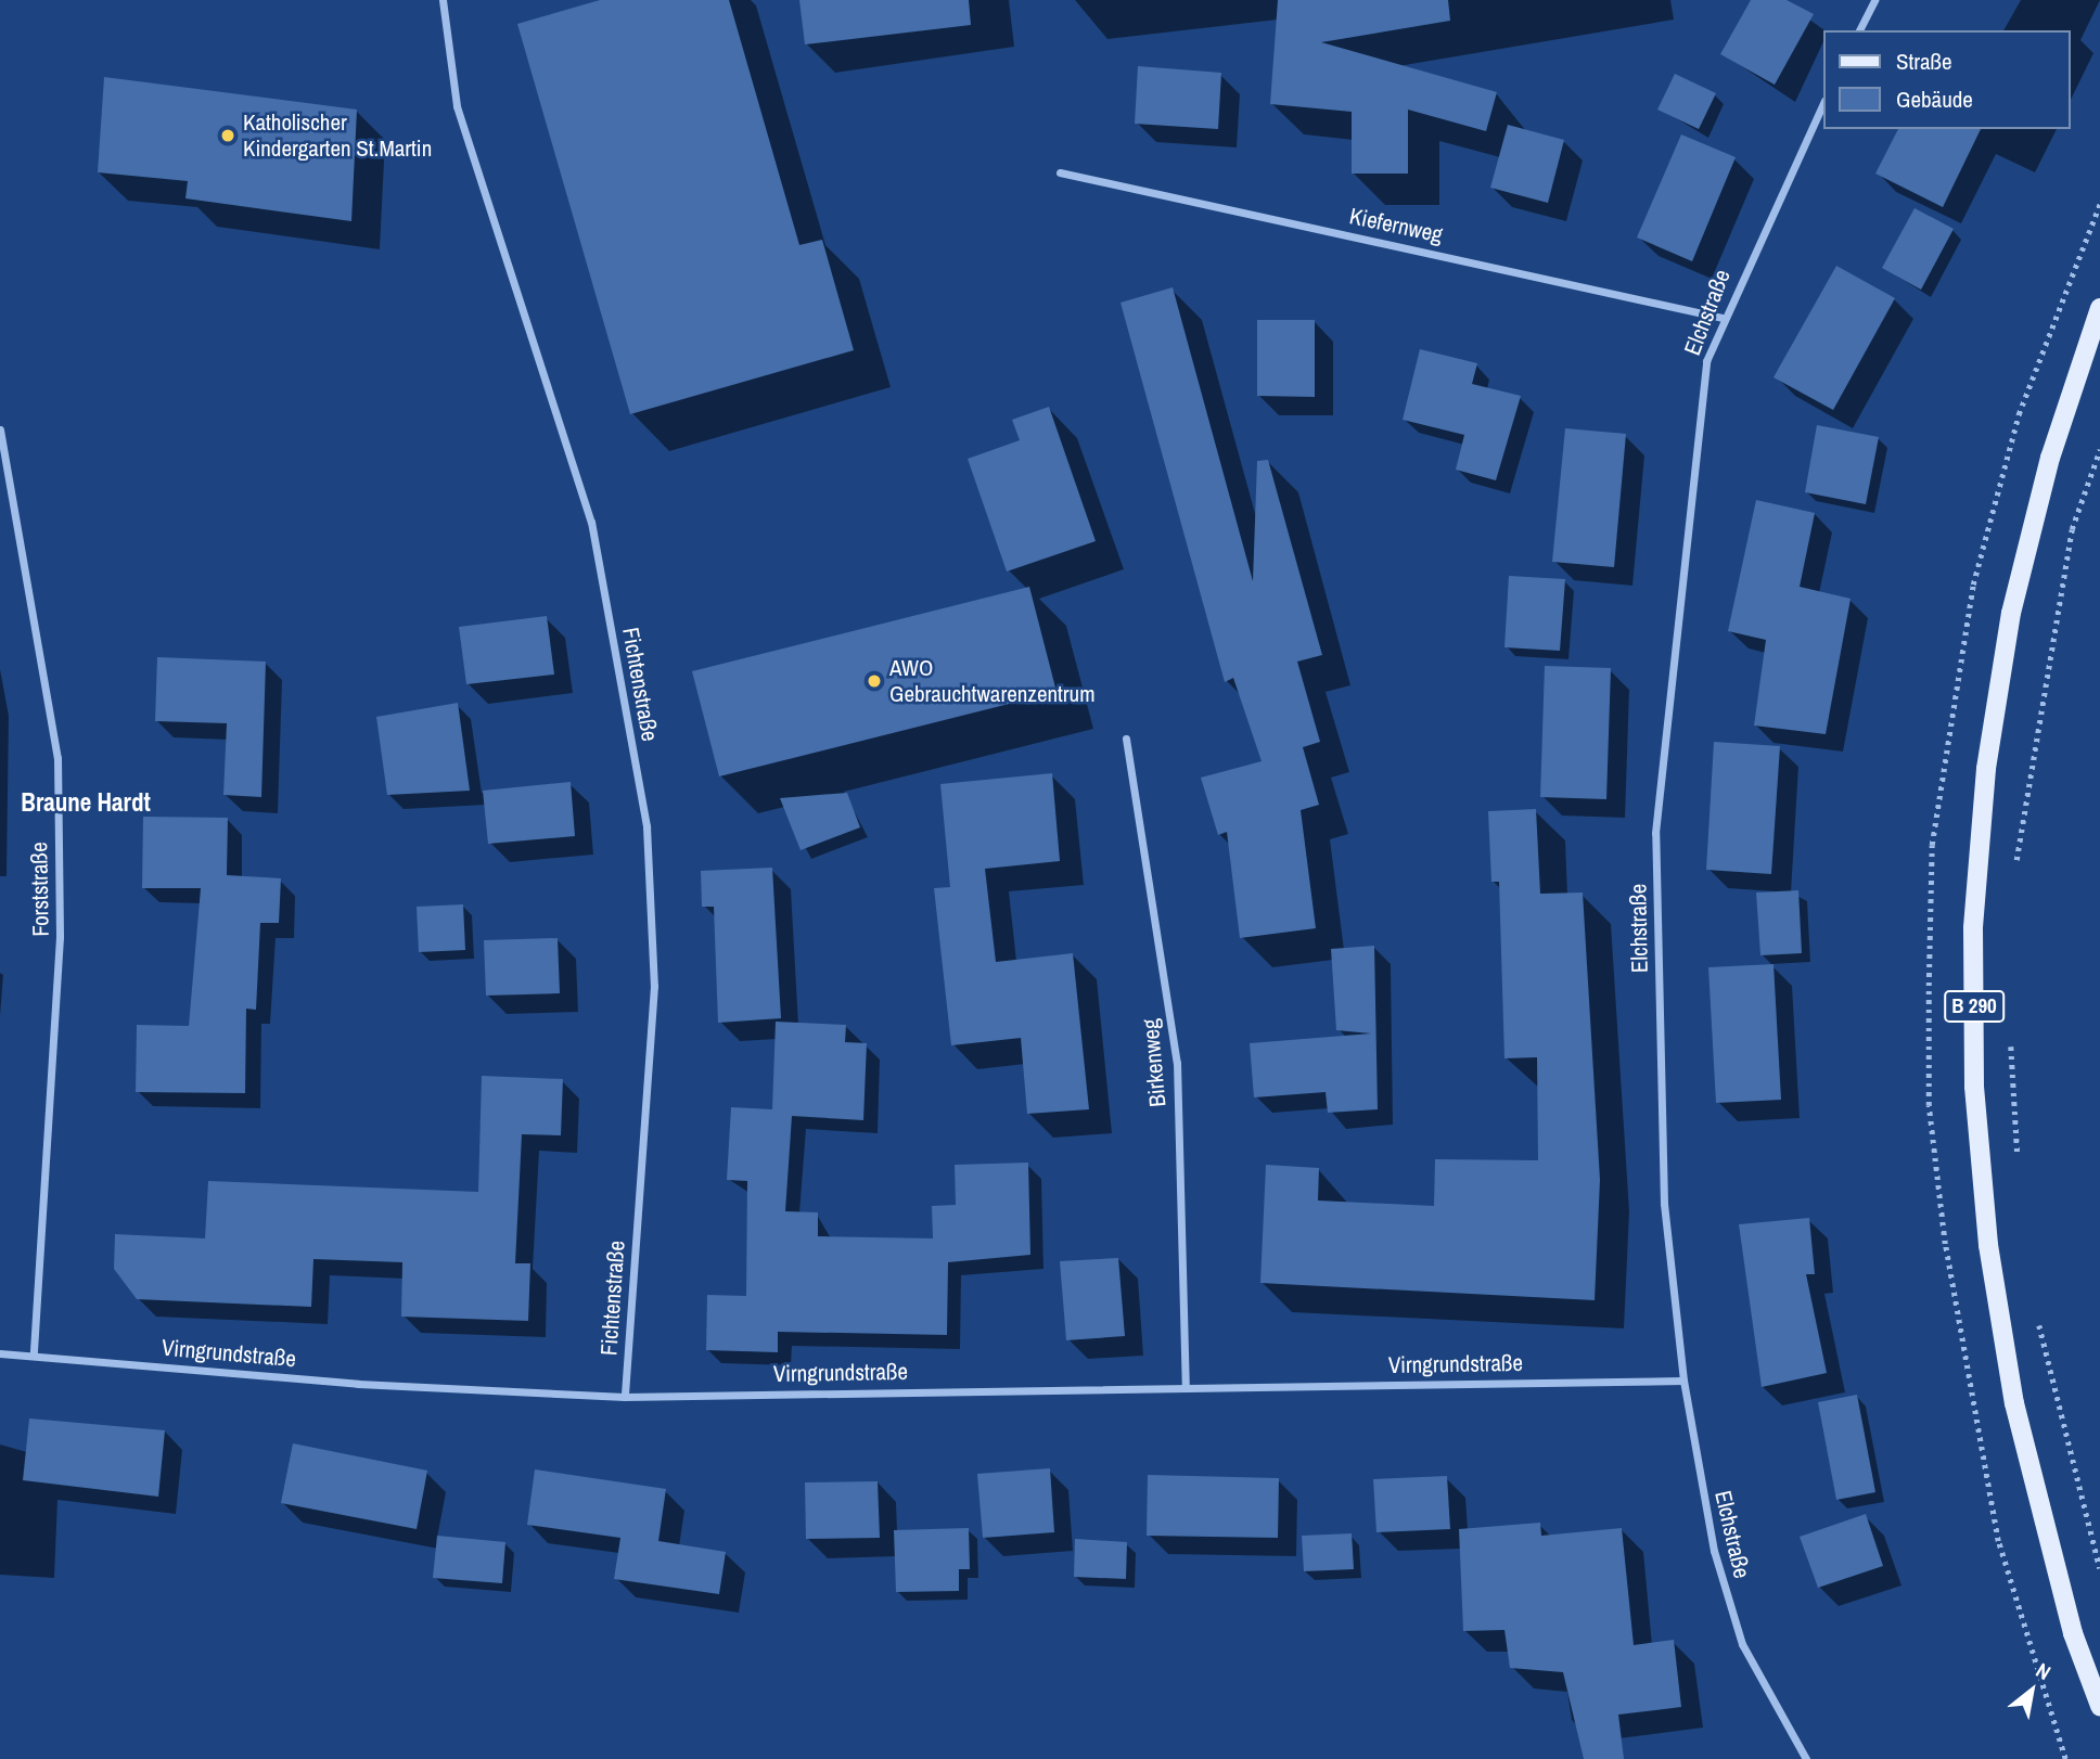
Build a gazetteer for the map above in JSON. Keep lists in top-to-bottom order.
{
  "streets": {
    "main road": ["B 290"],
    "street": [
      "Kiefernweg",
      "Elchstraße",
      "Fichtenstraße",
      "Forststraße",
      "Birkenweg",
      "Virngrundstraße"
    ]
  },
  "crossings": [
    ["Kiefernweg", "Elchstraße"],
    ["Elchstraße", "Virngrundstraße"],
    ["Fichtenstraße", "Virngrundstraße"],
    ["Forststraße", "Virngrundstraße"],
    ["Birkenweg", "Virngrundstraße"]
  ],
  "districts": ["Braune Hardt"],
  "places": ["Katholischer Kindergarten St.Martin", "AWO Gebrauchtwarenzentrum"],
  "legend": ["Straße", "Gebäude"],
  "north": "top right"
}
